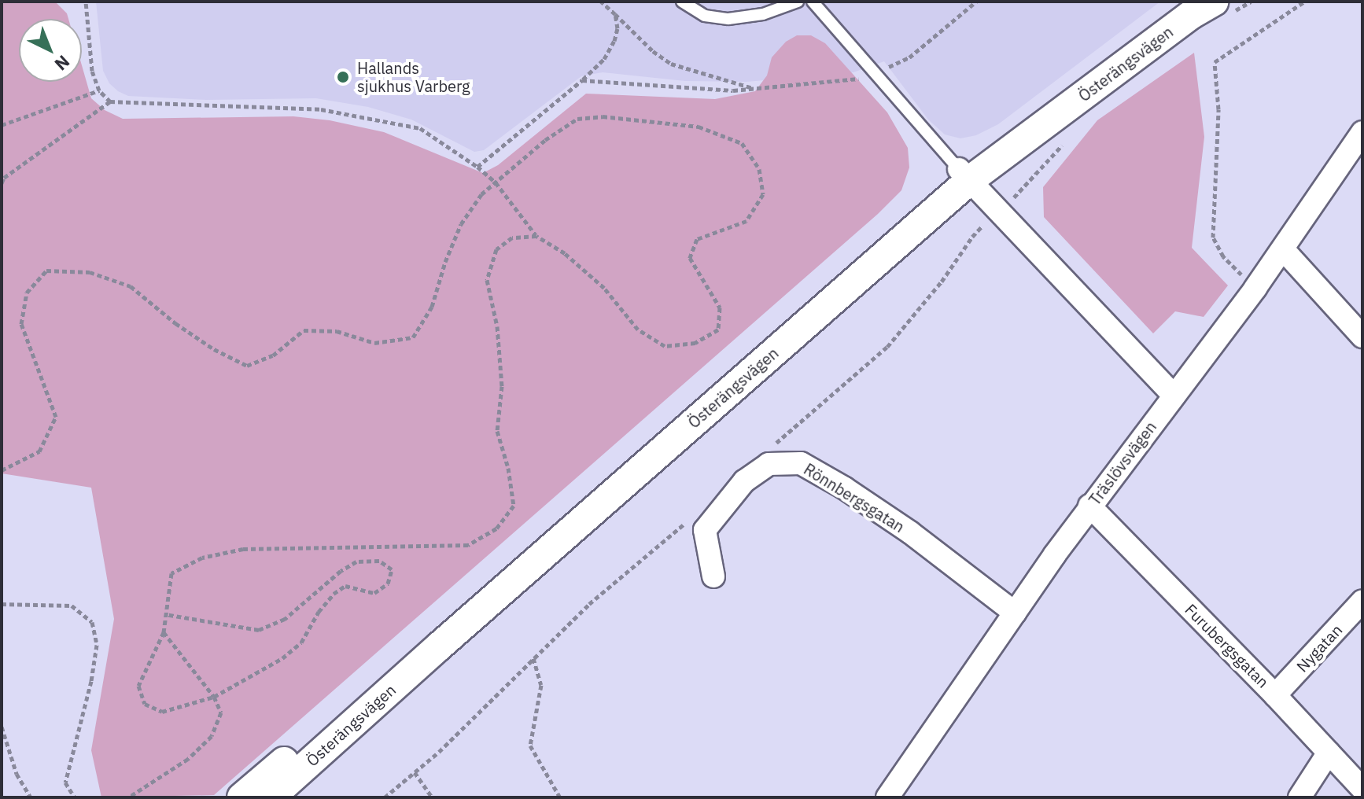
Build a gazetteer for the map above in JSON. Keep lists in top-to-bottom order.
{
  "streets": {
    "street": [
      "Österängsvägen",
      "Träslövsvägen",
      "Rönnbergsgatan",
      "Furubergsgatan",
      "Nygatan"
    ]
  },
  "crossings": [
    ["Träslövsvägen", "Rönnbergsgatan"],
    ["Träslövsvägen", "Furubergsgatan"],
    ["Furubergsgatan", "Nygatan"]
  ],
  "places": ["Hallands sjukhus Varberg"],
  "north": "bottom right"
}
